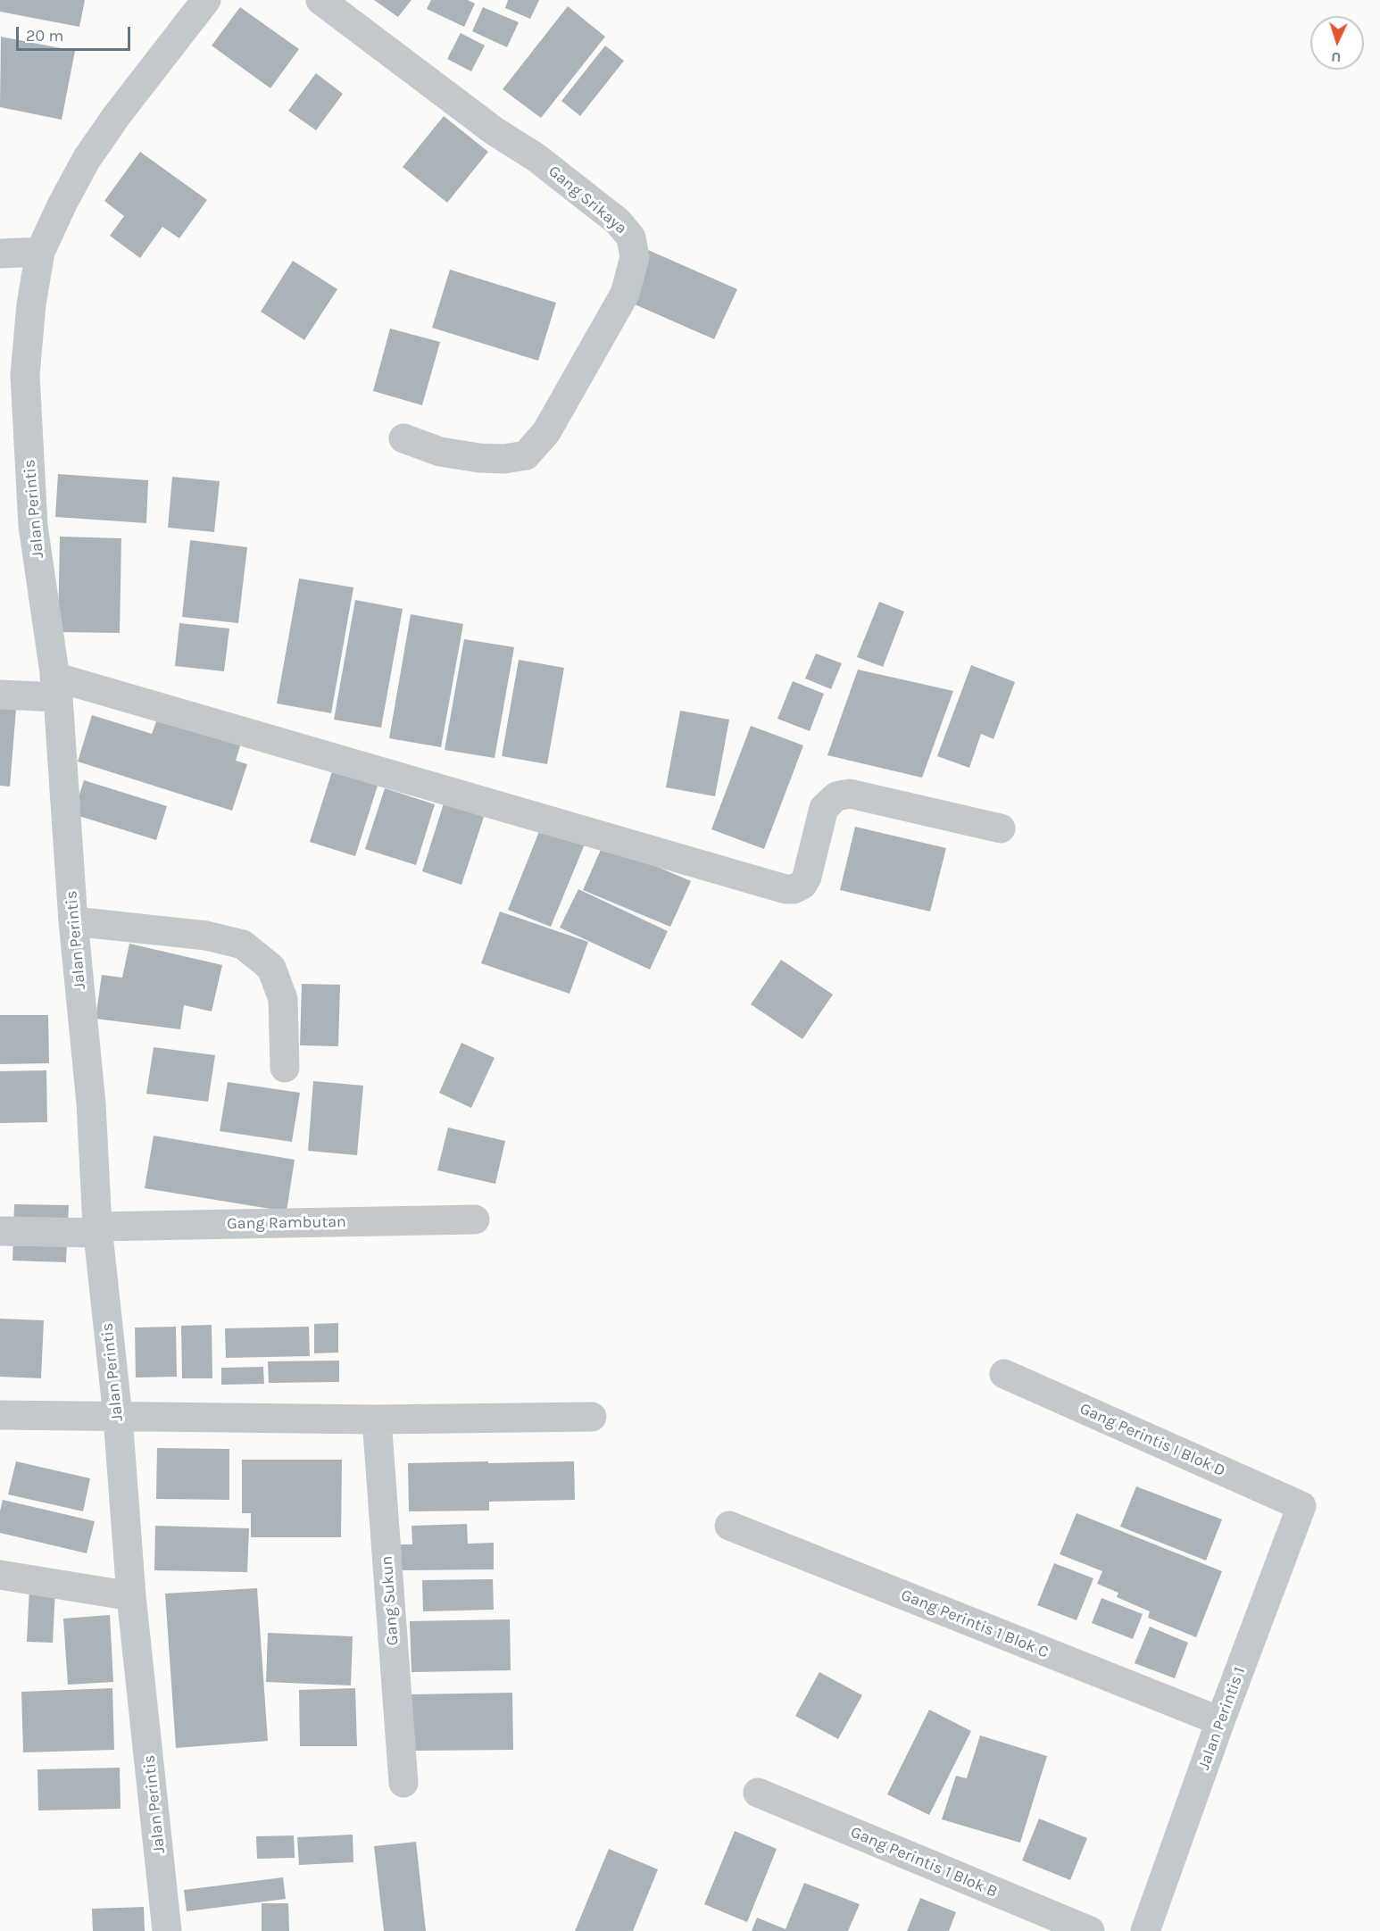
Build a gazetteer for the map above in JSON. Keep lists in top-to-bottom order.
{
  "streets": {
    "street": [
      "Gang Srikaya",
      "Jalan Perintis",
      "Gang Rambutan",
      "Gang Perintis I Blok D",
      "Gang Sukun",
      "Gang Perintis 1 Blok C",
      "Jalan Perintis 1",
      "Gang Perintis 1 Blok B"
    ]
  },
  "crossings": [
    ["Jalan Perintis", "Gang Rambutan"],
    ["Gang Perintis I Blok D", "Jalan Perintis 1"],
    ["Gang Perintis 1 Blok C", "Jalan Perintis 1"]
  ],
  "scale_bar": "20 m",
  "north": "bottom"
}
